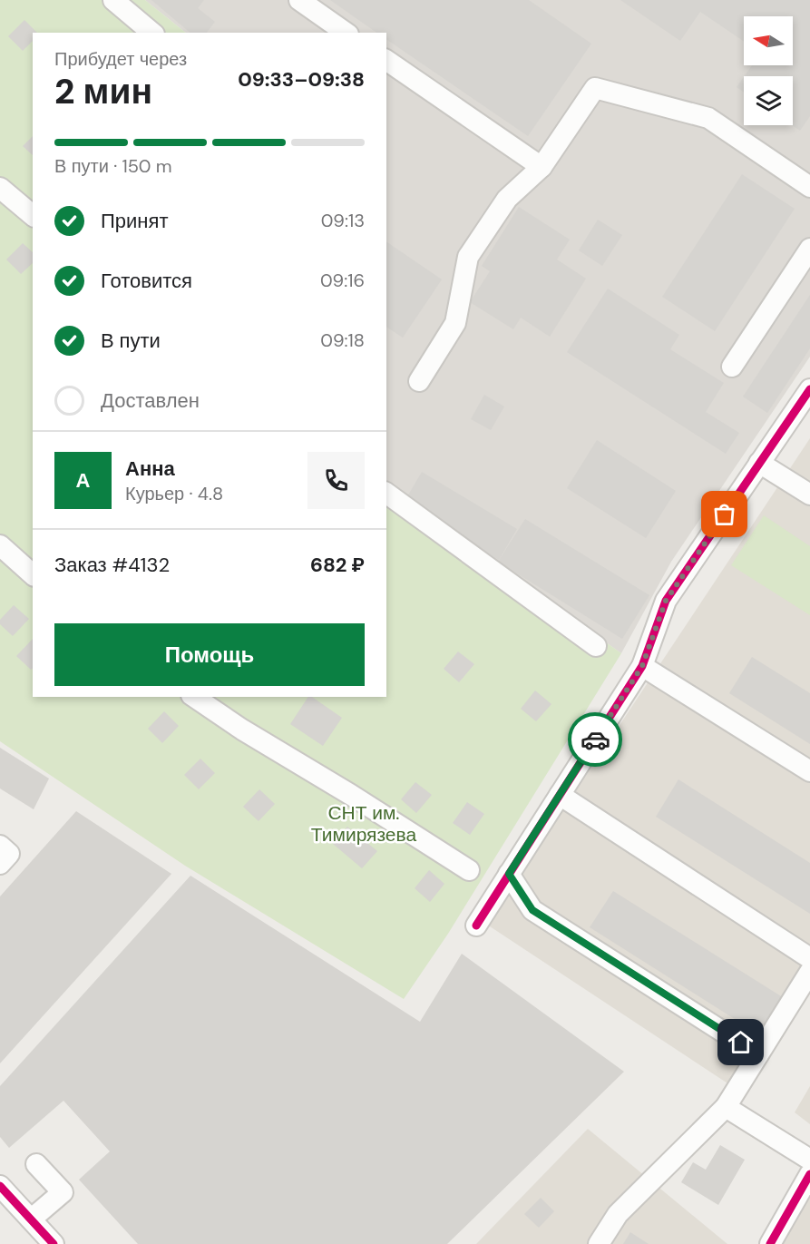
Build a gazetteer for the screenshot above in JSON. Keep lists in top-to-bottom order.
{
  "parks": ["СНТ им. Тимирязева"],
  "north": "left",
  "page": {
    "heading": ["2 мин", "Прибудет через", "09:33–09:38"],
    "panel": [
      "Анна",
      "Курьер · 4.8",
      "Заказ #4132",
      "682 ₽"
    ],
    "bar": "В пути · 150 m",
    "list": [
      ["Принят", "09:13"],
      ["Готовится", "09:16"],
      ["В пути", "09:18"],
      "Доставлен"
    ],
    "round": "А",
    "buttons": "Помощь"
  }
}
